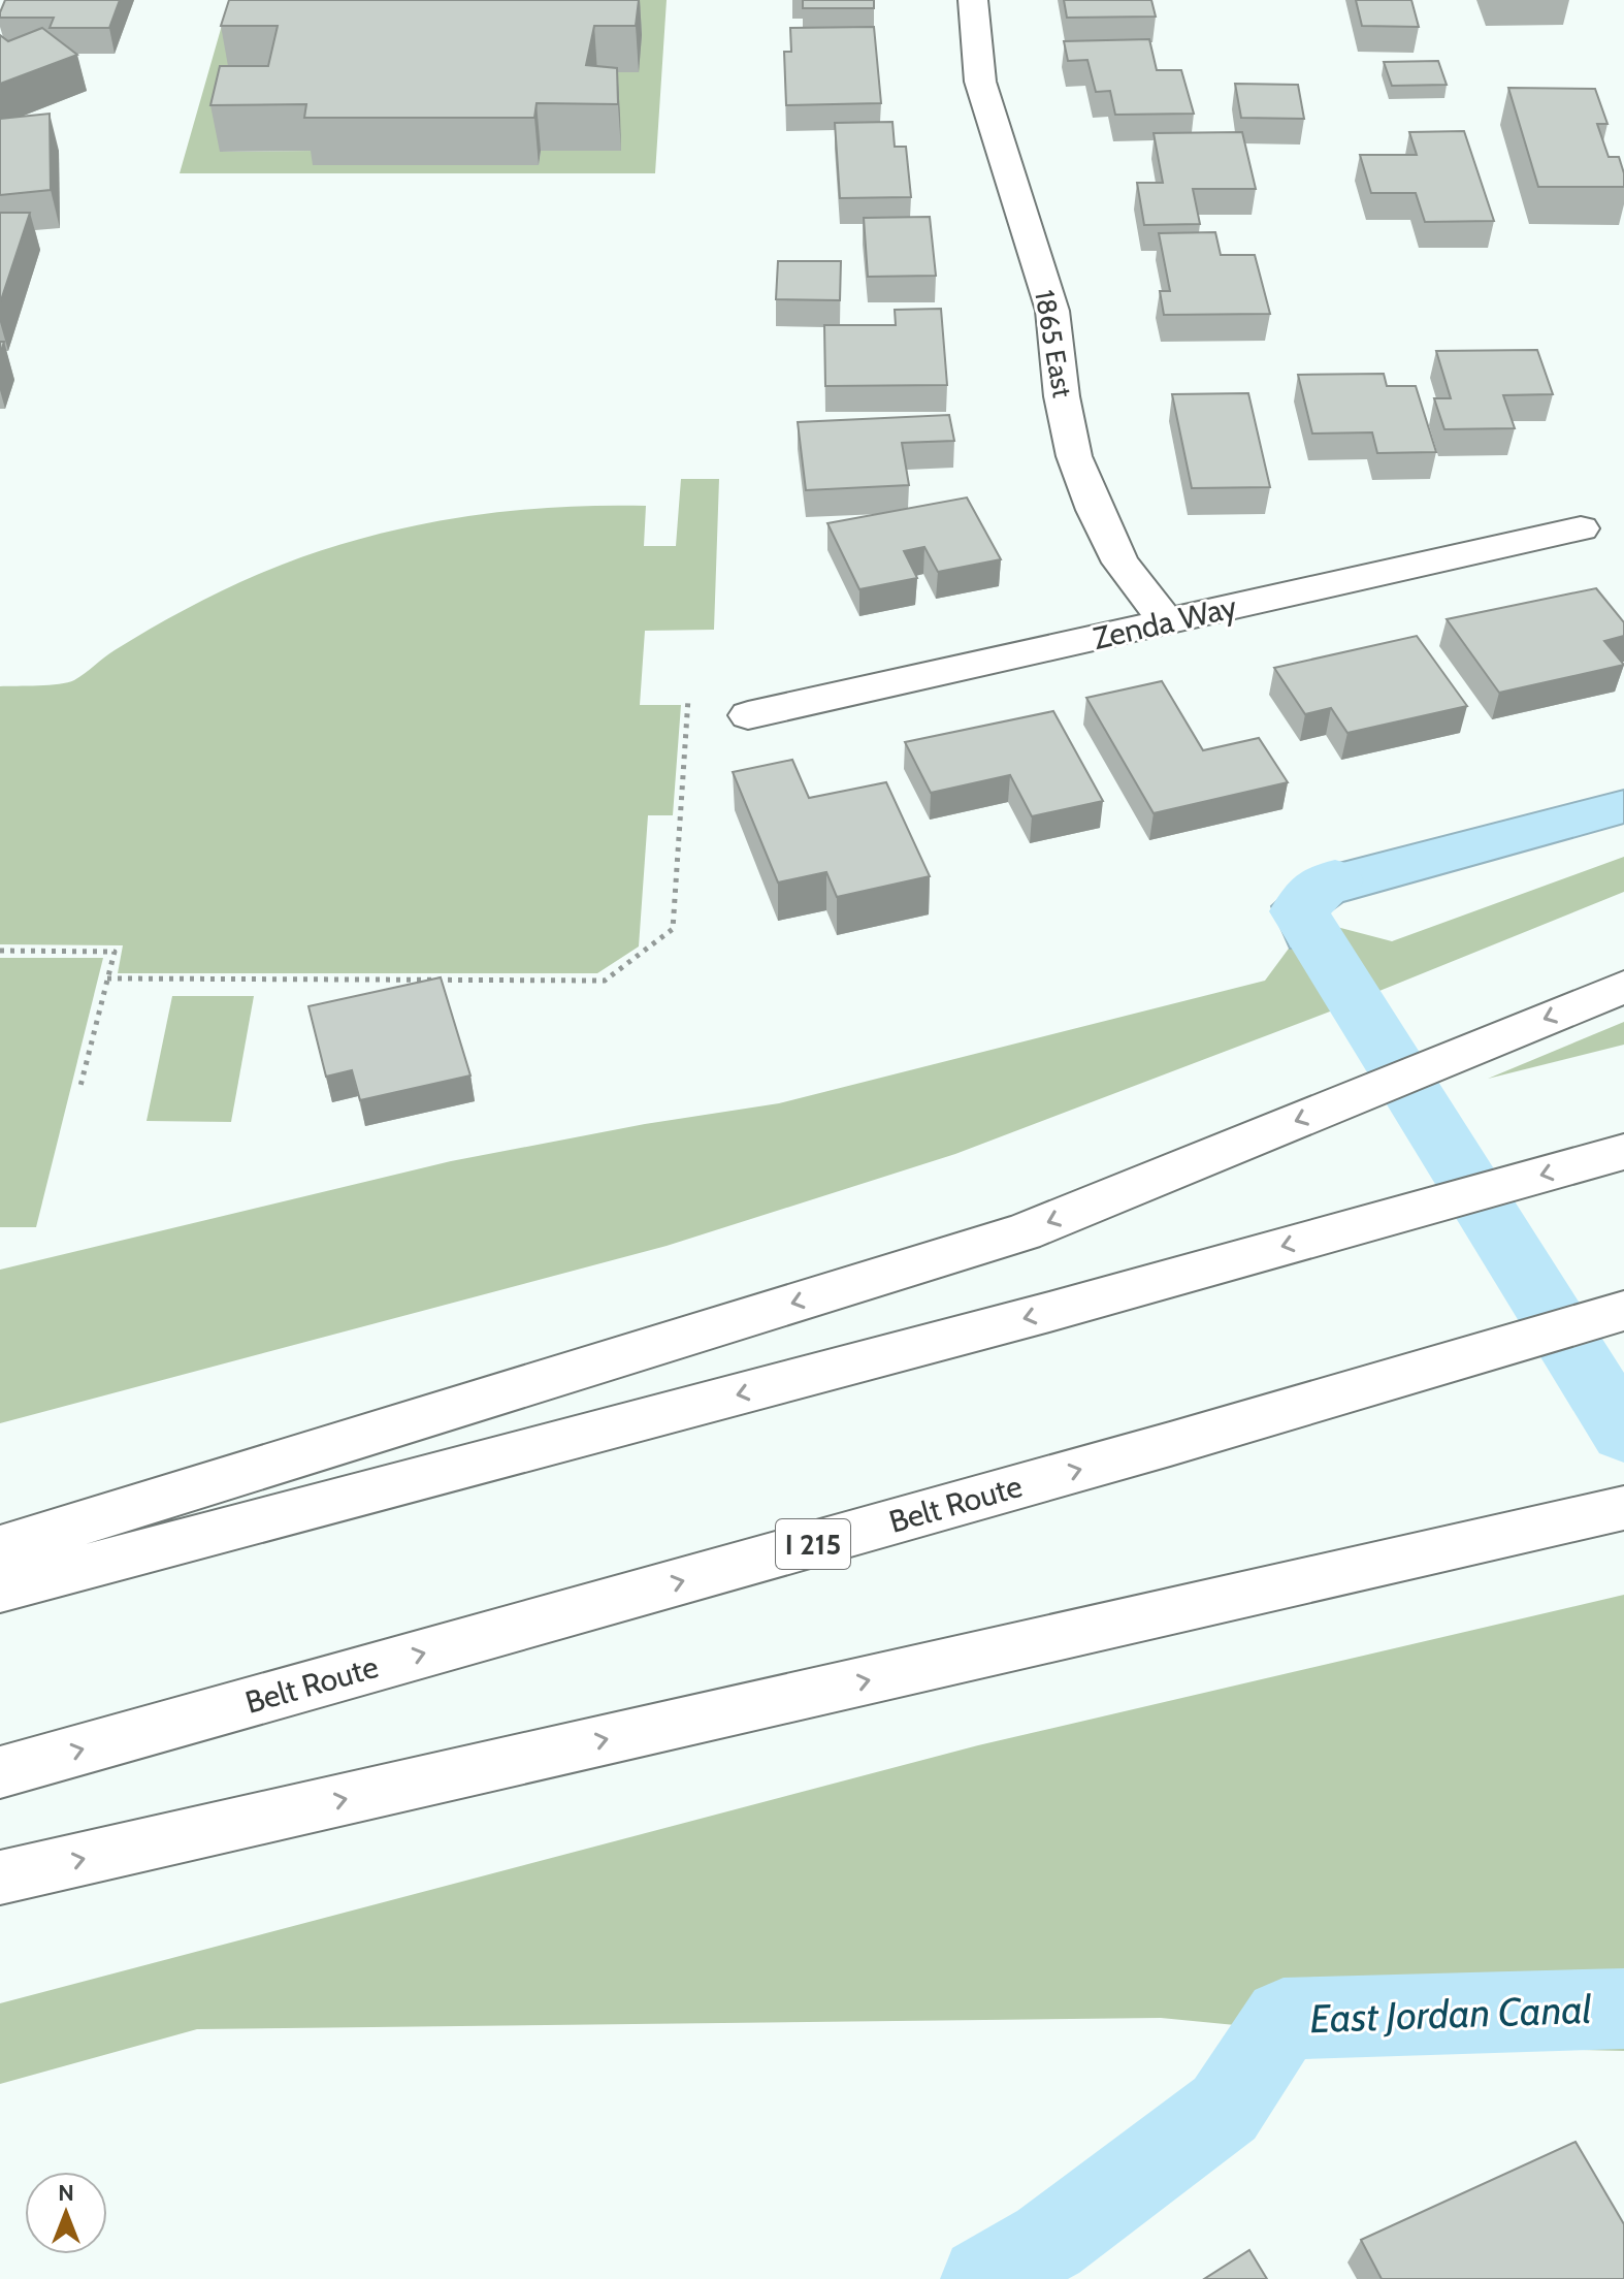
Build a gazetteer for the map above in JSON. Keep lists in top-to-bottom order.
{
  "streets": {
    "main road": [
      "1865 East",
      "Zenda Way",
      "Belt Route",
      "I 215"
    ]
  },
  "crossings": [
    ["1865 East", "Zenda Way"]
  ],
  "water": ["East Jordan Canal"],
  "north": "top"
}
